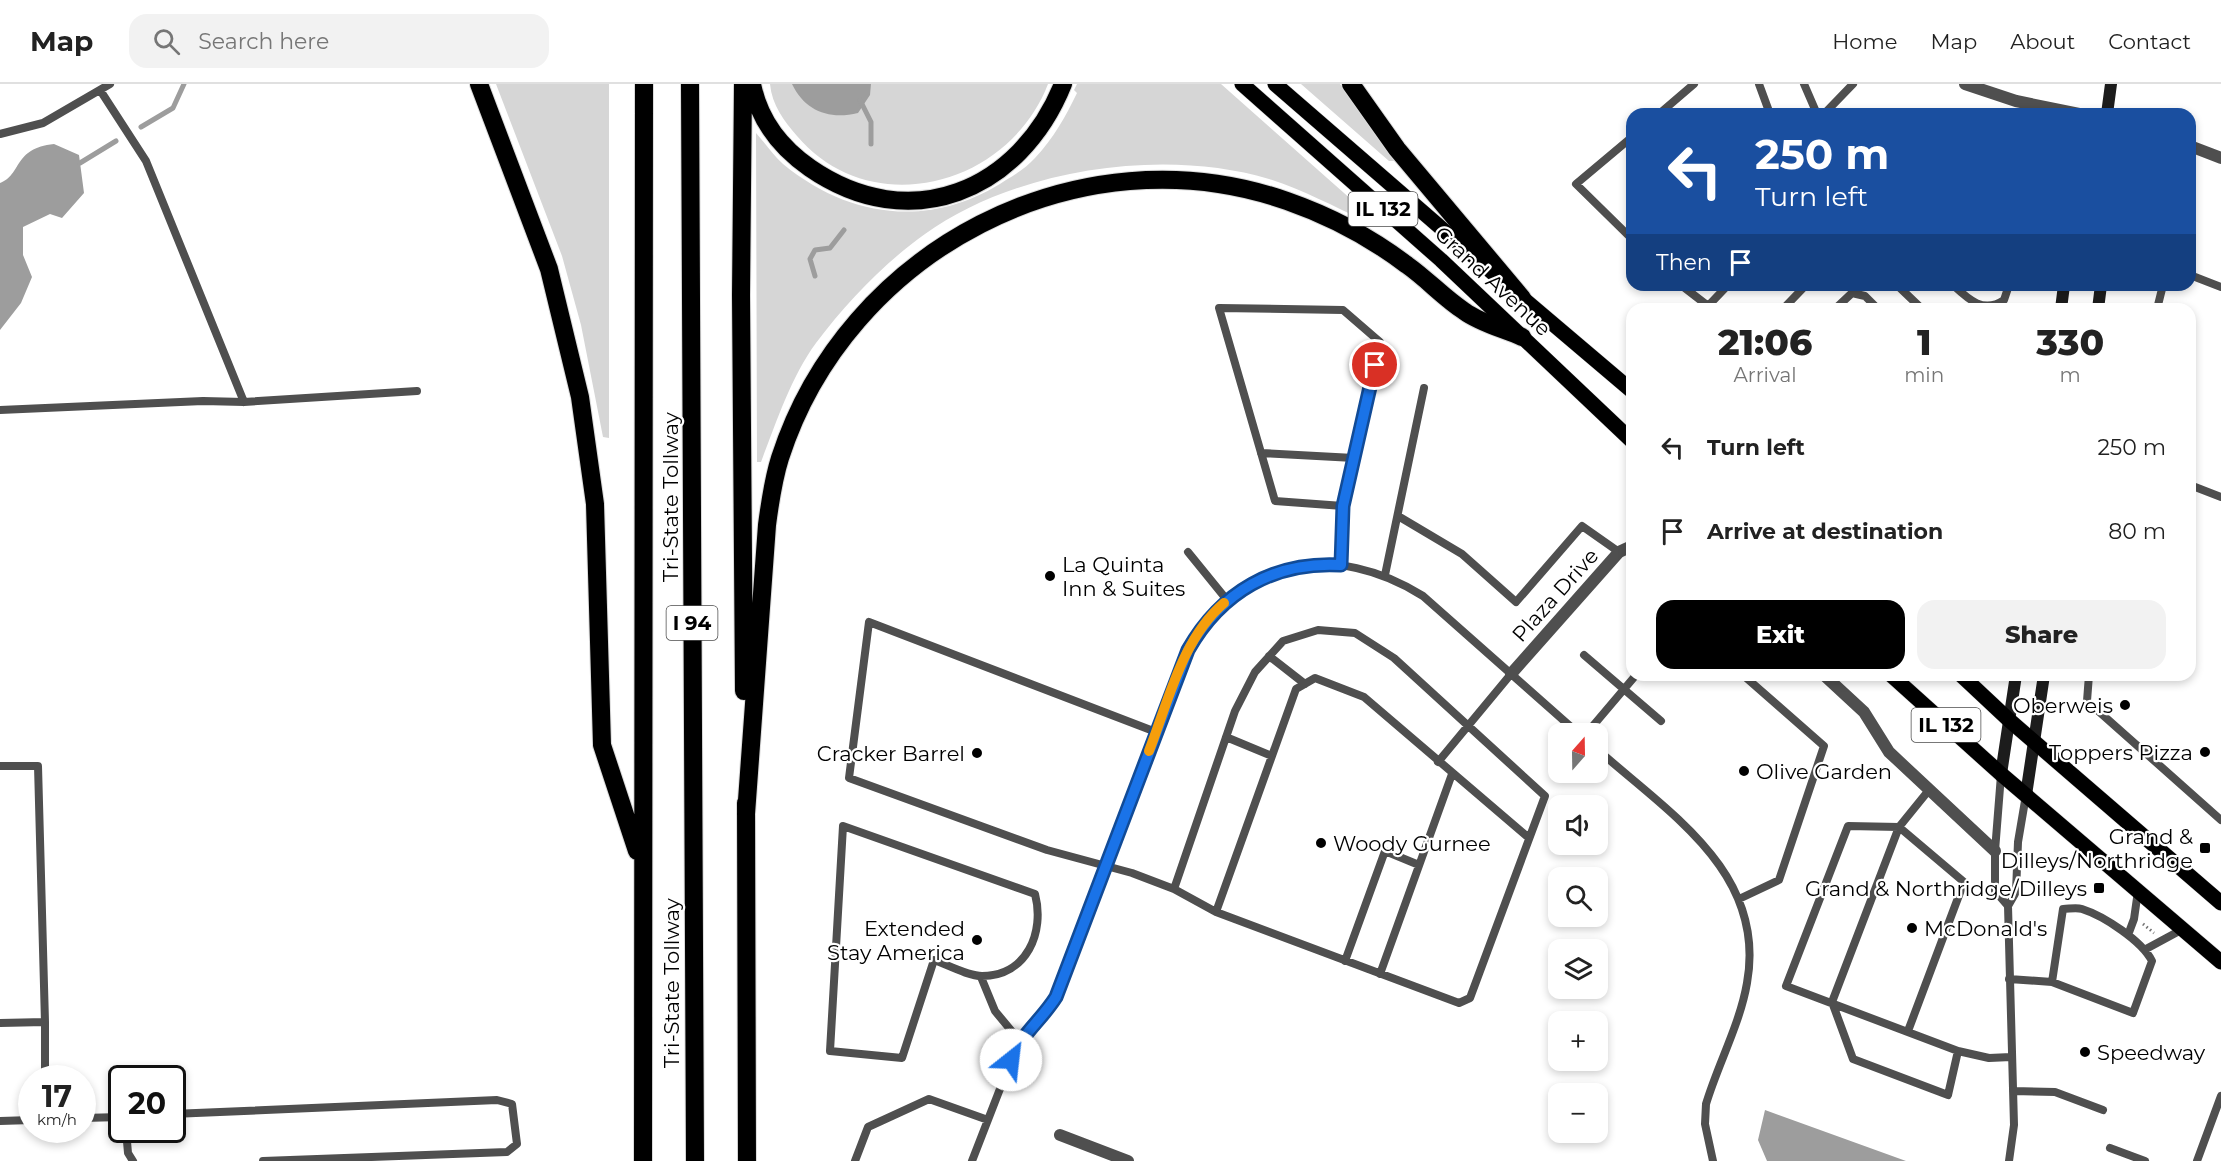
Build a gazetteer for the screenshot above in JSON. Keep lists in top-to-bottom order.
{
  "streets": {
    "highway": ["Tri-State Tollway", "I 94"],
    "main road": ["IL 132", "Grand Avenue"],
    "street": ["Plaza Drive"]
  },
  "places": {
    "other": [
      "La Quinta Inn & Suites",
      "Oberweis",
      "Toppers Pizza",
      "Cracker Barrel",
      "Olive Garden",
      "Woody Gurnee",
      "McDonald's",
      "Extended Stay America",
      "Speedway"
    ],
    "transit": ["Grand & Dilleys/Northridge", "Grand & Northridge/Dilleys"]
  },
  "north": "top",
  "page": {
    "header": "Map",
    "search": "Search here",
    "nav": [
      "Home",
      "Map",
      "About",
      "Contact"
    ],
    "turn": ["250 m", "Turn left"],
    "then": "Then",
    "eta": [
      "21:06",
      "Arrival",
      "1",
      "min",
      "330",
      "m"
    ],
    "list": [
      {
        "name": "Turn left",
        "value": "250 m"
      },
      {
        "name": "Arrive at destination",
        "value": "80 m"
      }
    ],
    "buttons": ["Exit", "Share"],
    "map_buttons": ["+", "−"],
    "speed": "17 km/h",
    "limit": "20"
  }
}
